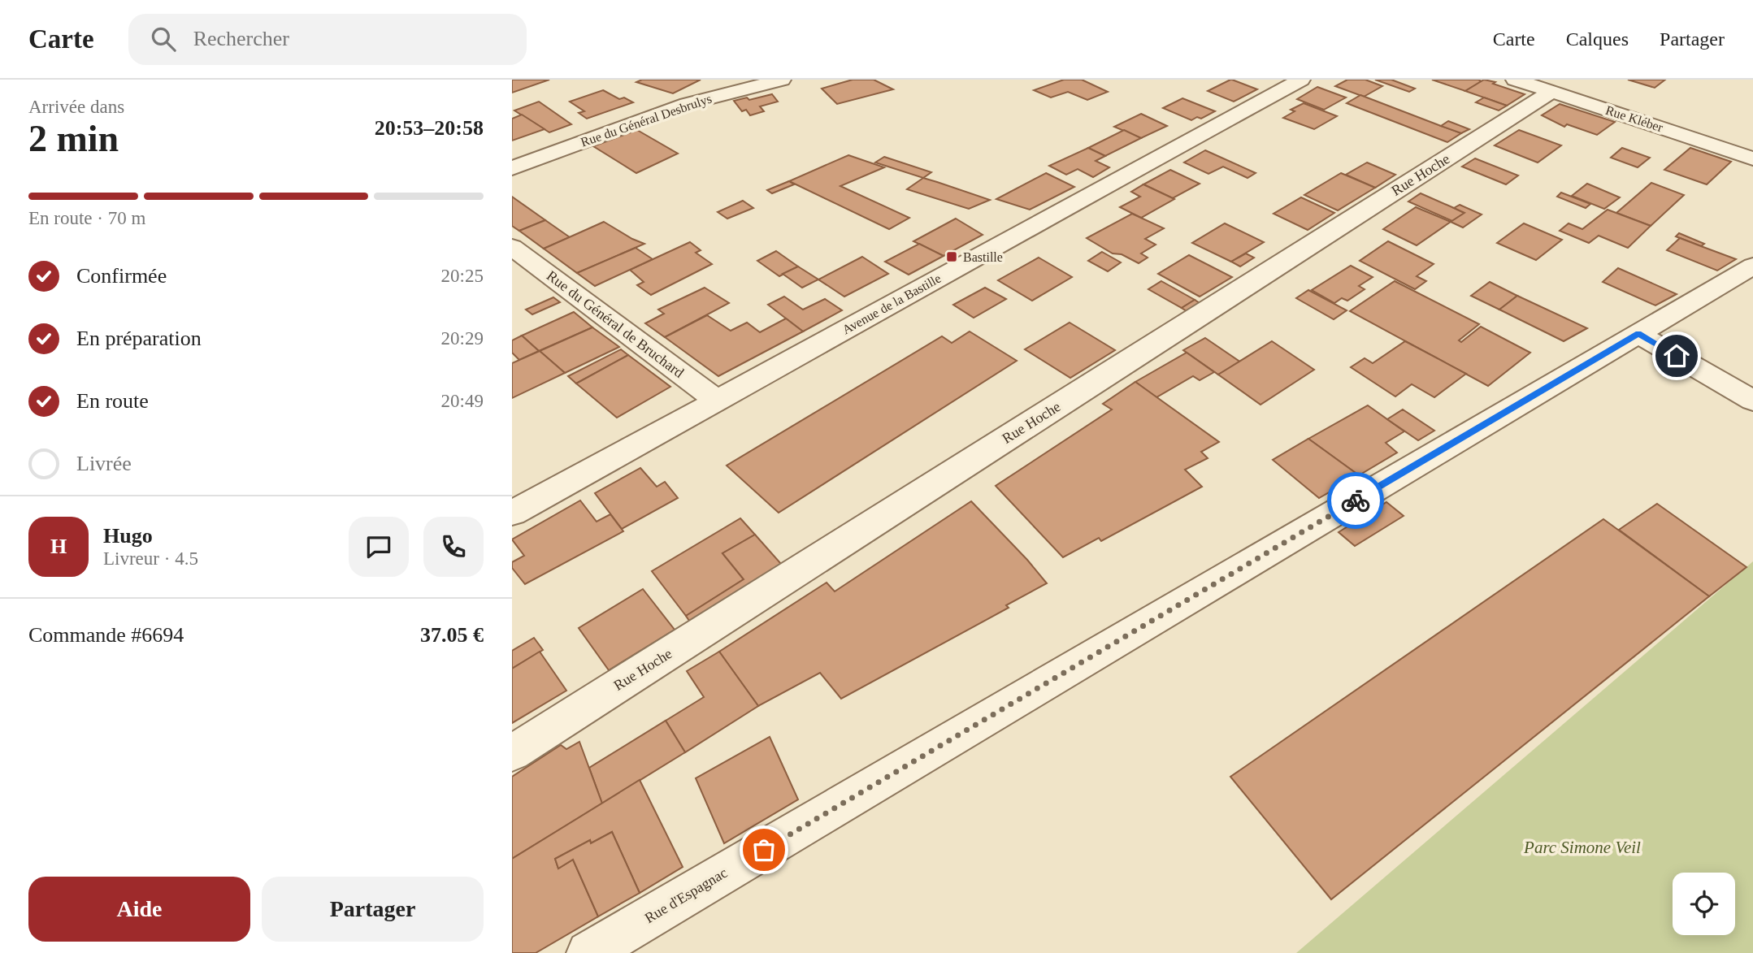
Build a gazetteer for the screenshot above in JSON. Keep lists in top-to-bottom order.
{
  "streets": {
    "street": [
      "Rue Kléber",
      "Rue du Général Desbrulys",
      "Rue Hoche",
      "Avenue de la Bastille",
      "Rue du Général de Bruchard",
      "Rue d'Espagnac"
    ]
  },
  "crossings": [
    ["Rue Kléber", "Rue Hoche"],
    ["Avenue de la Bastille", "Rue du Général de Bruchard"]
  ],
  "parks": ["Parc Simone Veil"],
  "places": {
    "transit": ["Bastille"]
  },
  "page": {
    "header": "Carte",
    "search": "Rechercher",
    "nav": ["Carte", "Calques", "Partager"],
    "heading": ["2 min", "Arrivée dans", "20:53–20:58"],
    "panel": [
      "Hugo",
      "Livreur · 4.5",
      "Commande #6694",
      "37.05 €"
    ],
    "bar": "En route · 70 m",
    "list": [
      ["Confirmée", "20:25"],
      ["En préparation", "20:29"],
      ["En route", "20:49"],
      "Livrée"
    ],
    "round": "H",
    "buttons": ["Aide", "Partager"]
  }
}
